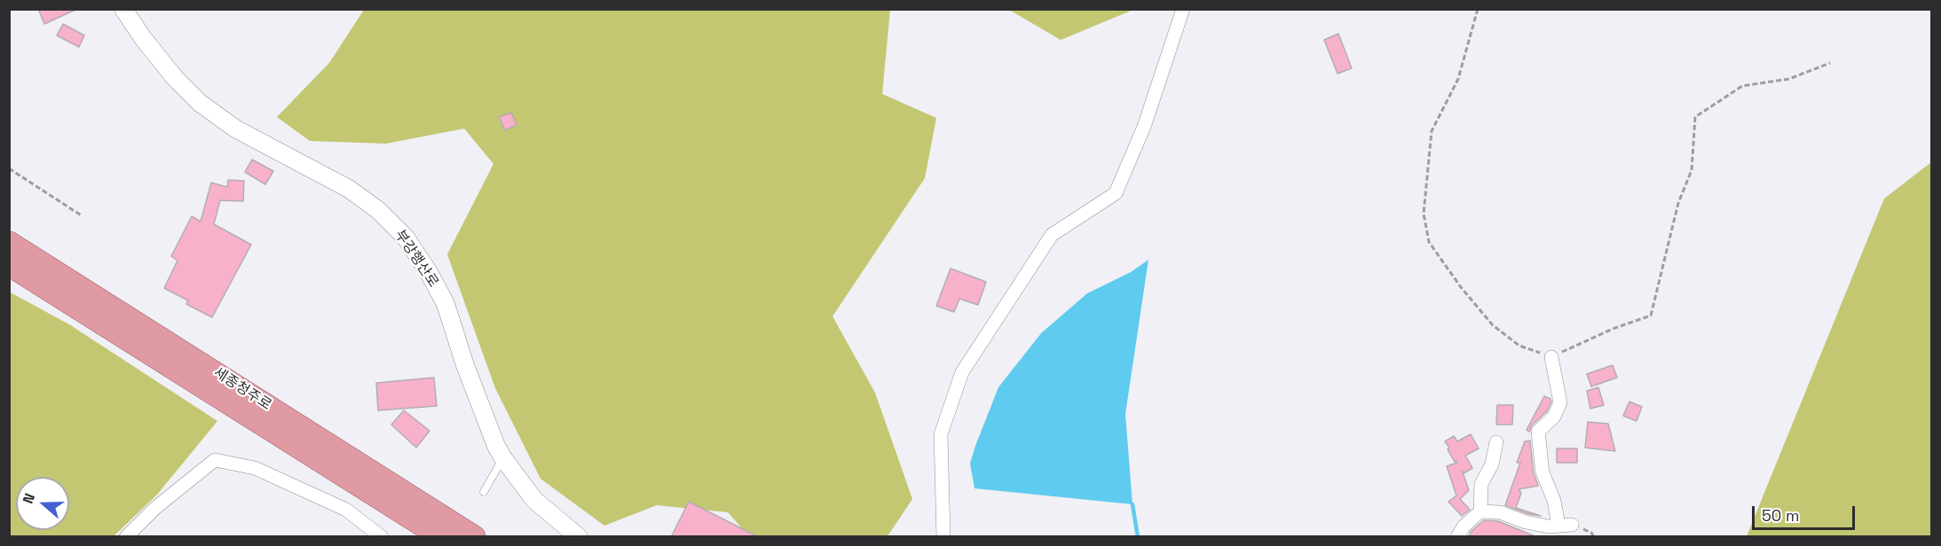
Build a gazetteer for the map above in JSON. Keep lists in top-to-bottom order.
{
  "streets": {
    "highway": ["세종청주로"],
    "street": ["부강행산로"]
  },
  "scale_bar": "50 m",
  "north": "left"
}
